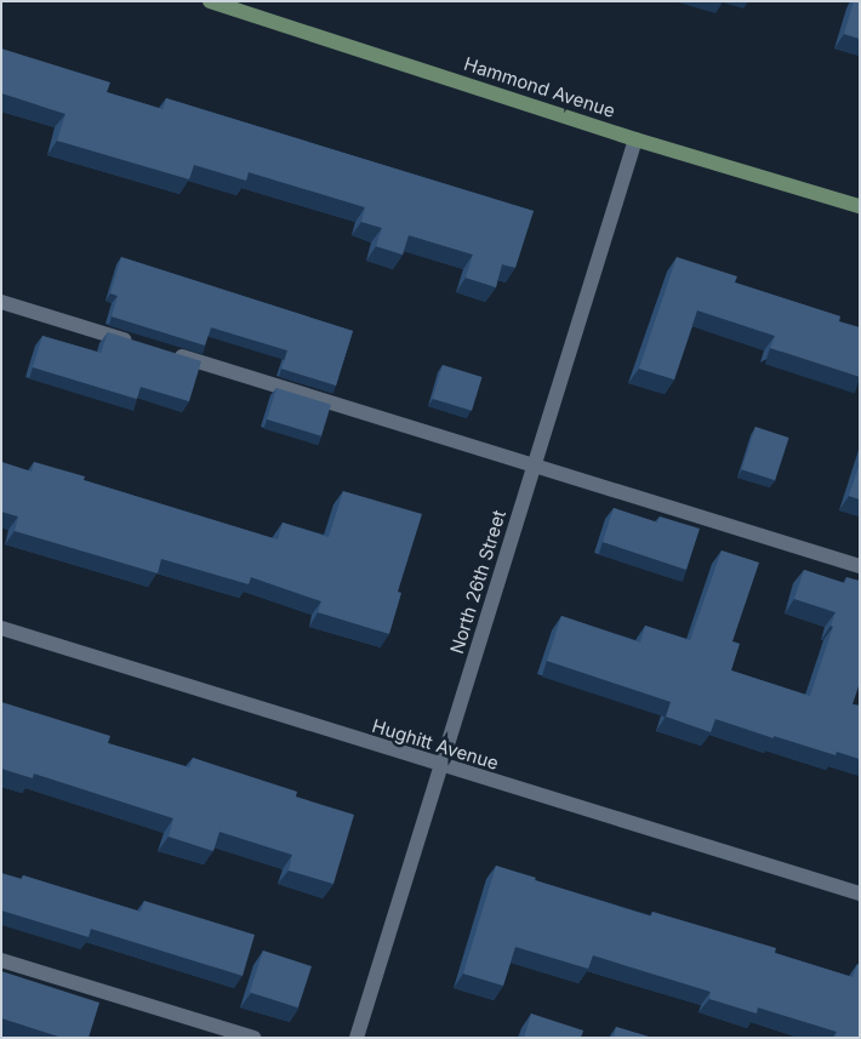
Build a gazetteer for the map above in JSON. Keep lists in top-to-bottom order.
{
  "streets": {
    "street": ["Hammond Avenue", "North 26th Street", "Hughitt Avenue"]
  },
  "crossings": [
    ["Hammond Avenue", "North 26th Street"],
    ["North 26th Street", "Hughitt Avenue"]
  ]
}
